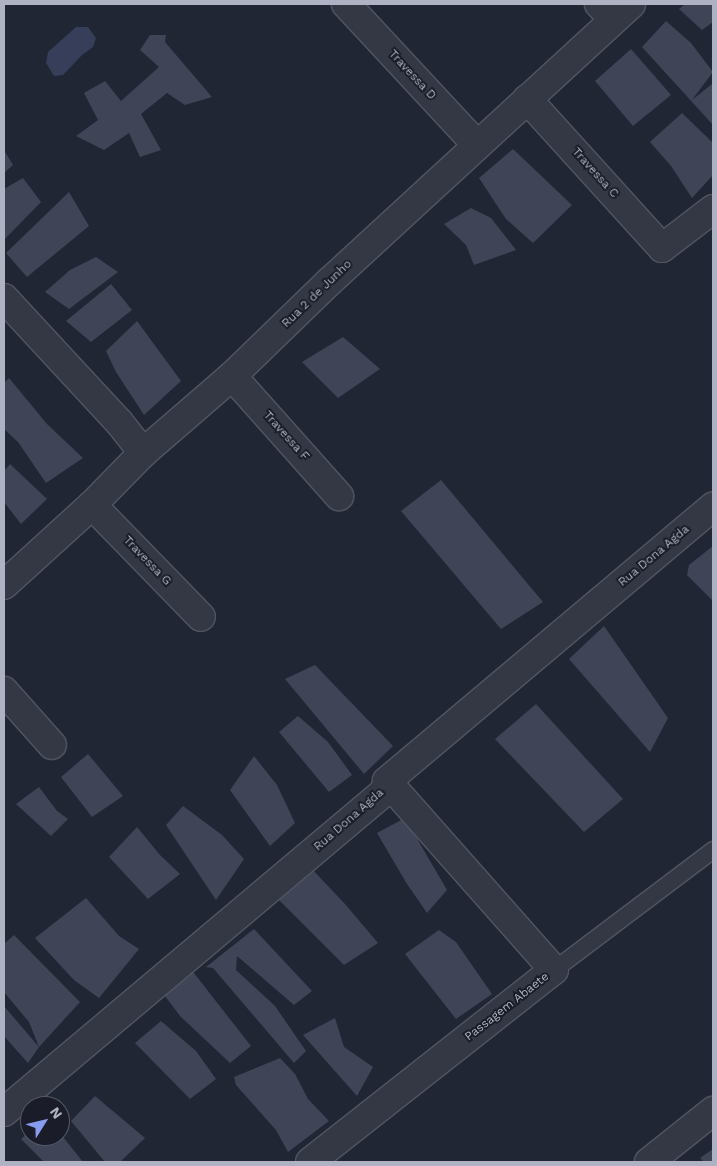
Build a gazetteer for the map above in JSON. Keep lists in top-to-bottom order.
{
  "streets": {
    "street": [
      "Travessa D",
      "Travessa C",
      "Rua 2 de Junho",
      "Travessa F",
      "Rua Dona Agda",
      "Travessa G",
      "Passagem Abaete"
    ]
  },
  "crossings": [
    ["Travessa D", "Rua 2 de Junho"],
    ["Travessa C", "Rua 2 de Junho"],
    ["Rua 2 de Junho", "Travessa F"],
    ["Rua 2 de Junho", "Travessa G"],
    ["Rua Dona Agda", "Passagem Abaete"]
  ],
  "north": "top right"
}
